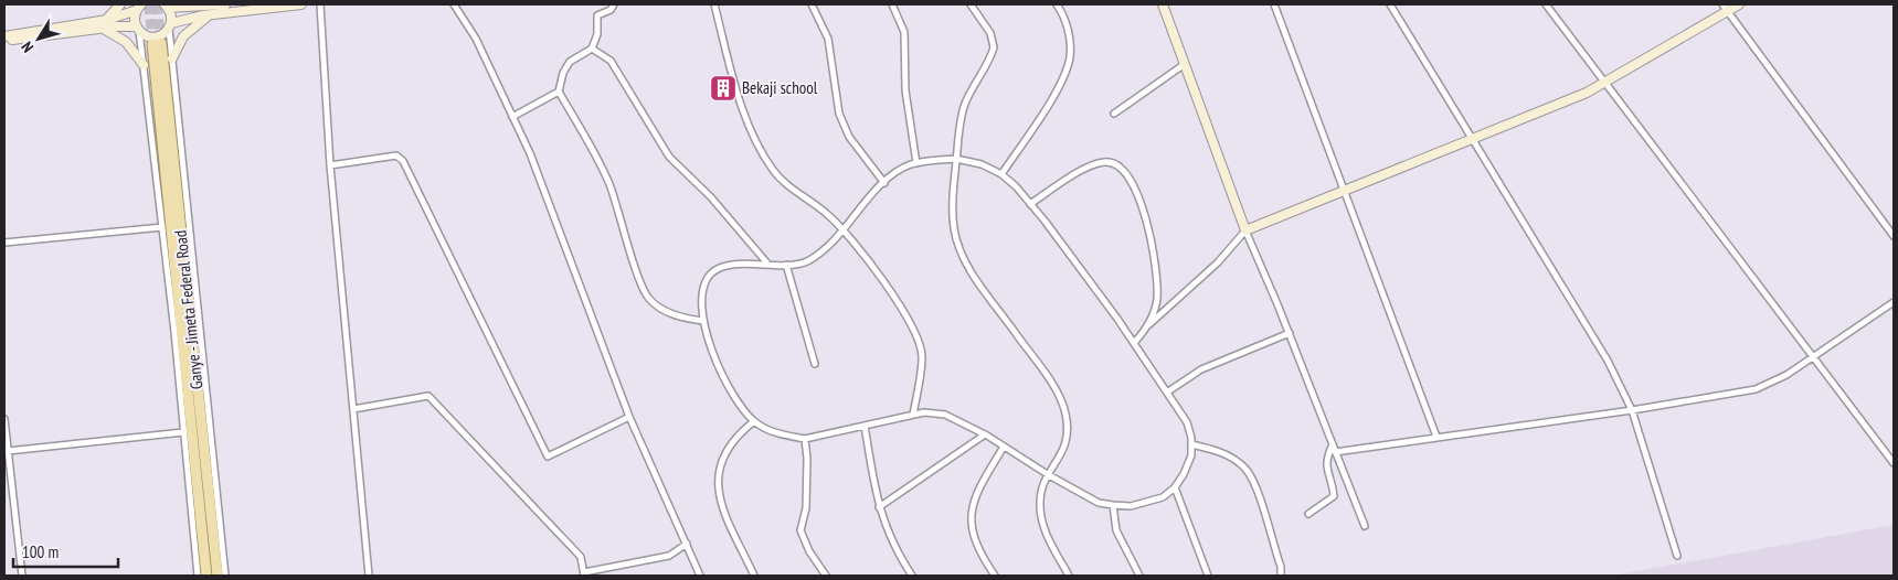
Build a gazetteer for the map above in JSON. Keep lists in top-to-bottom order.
{
  "streets": {
    "main road": ["Ganye - Jimeta Federal Road"]
  },
  "places": {
    "building": ["Bekaji school"]
  },
  "scale_bar": "100 m",
  "north": "bottom left"
}
